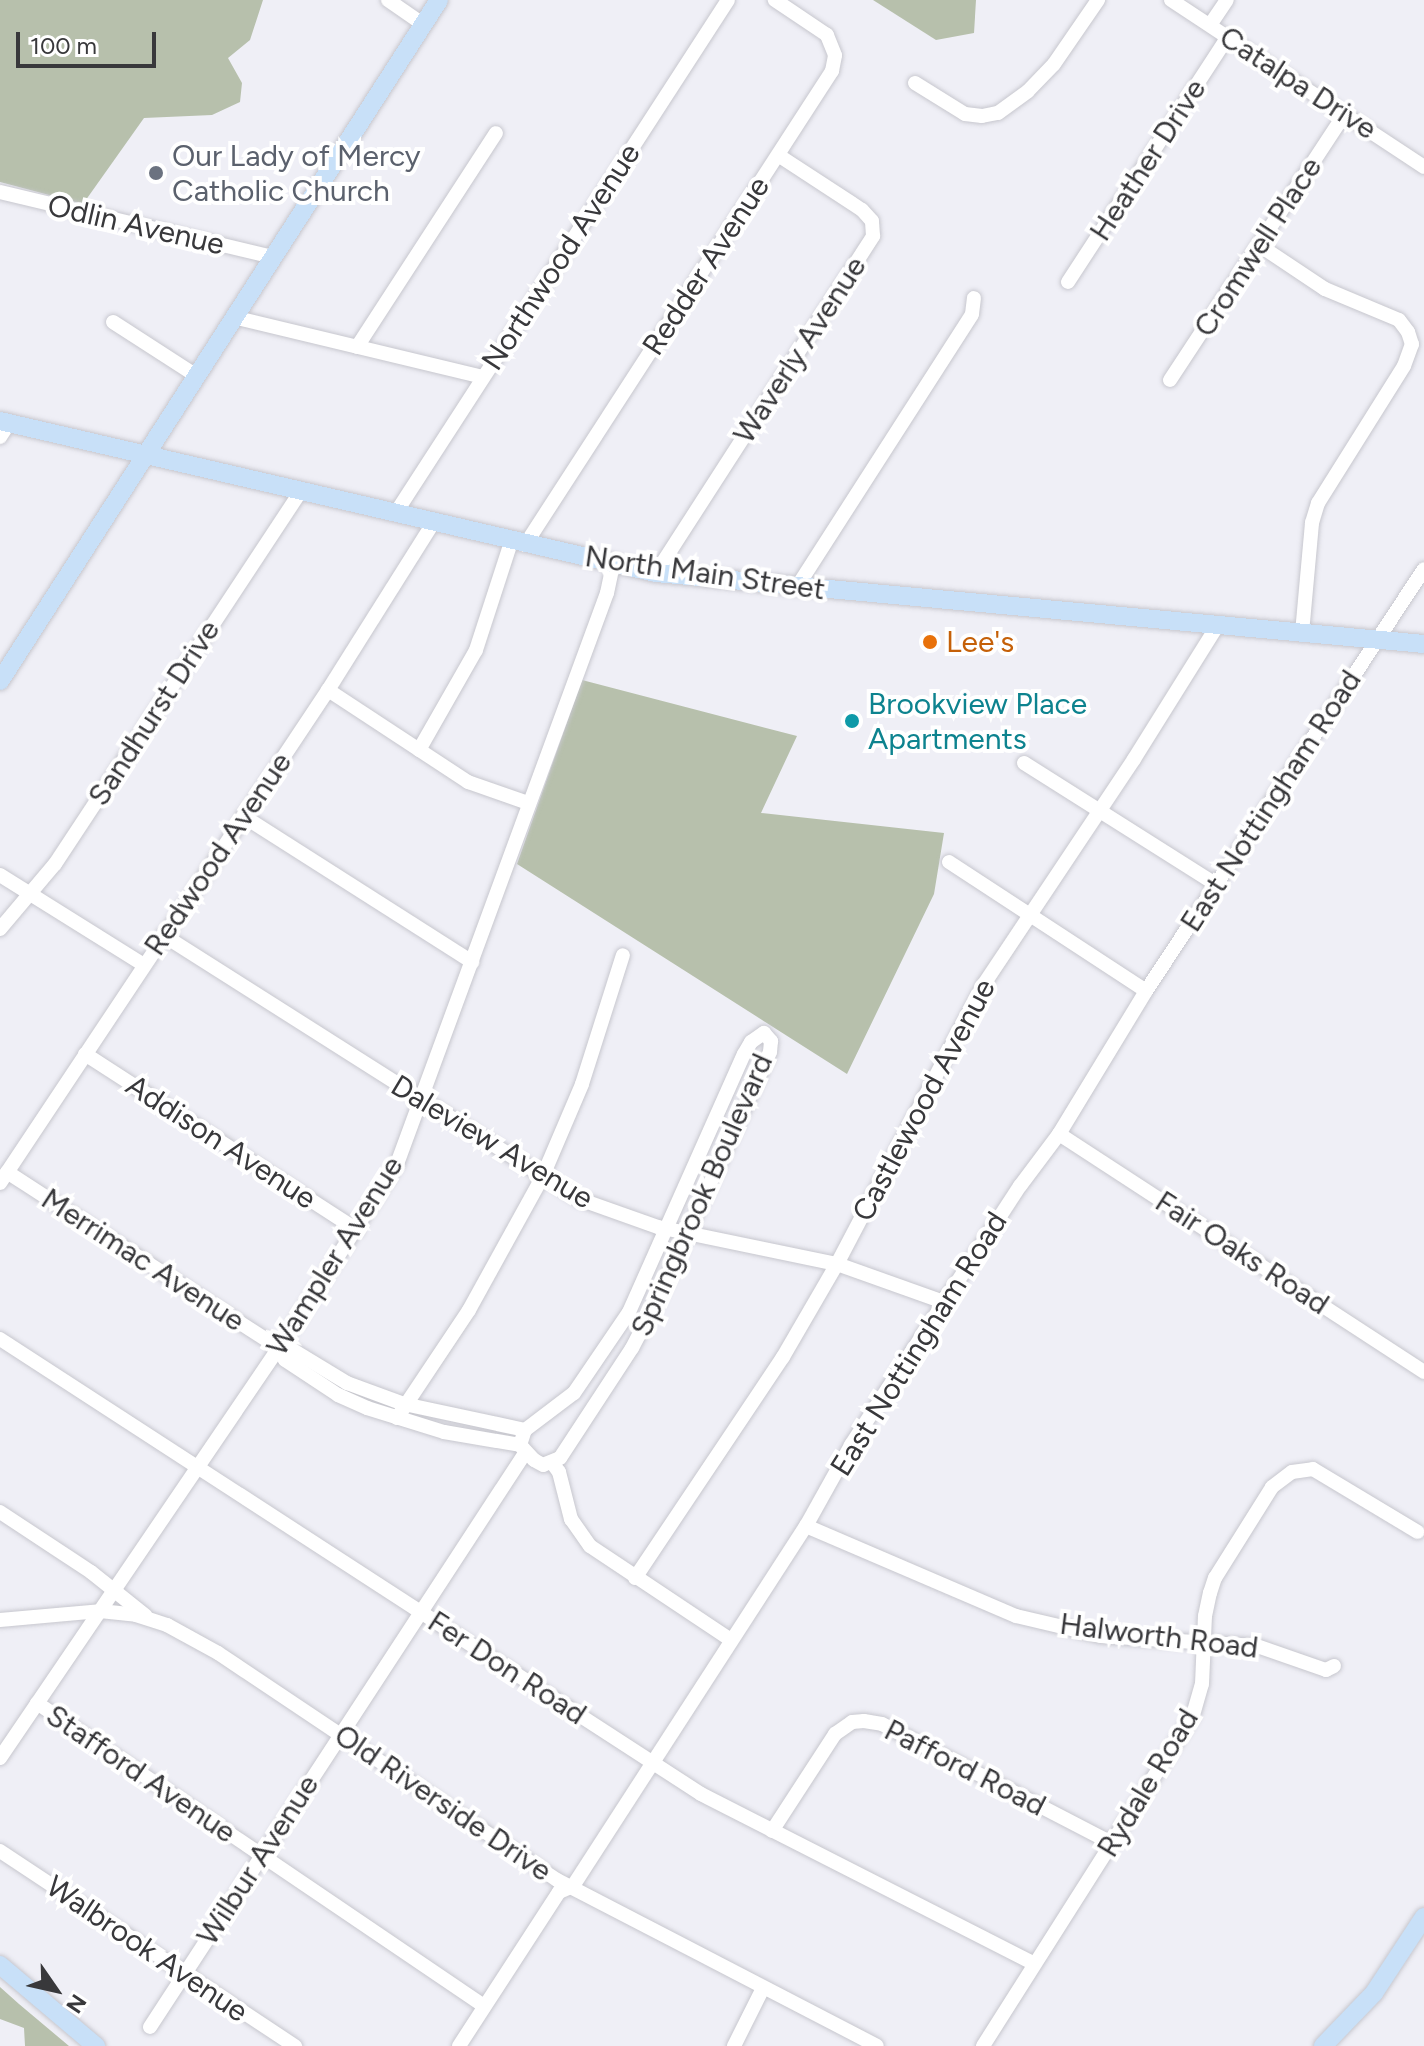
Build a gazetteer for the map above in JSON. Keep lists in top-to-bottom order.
{
  "streets": {
    "main road": ["North Main Street"],
    "street": [
      "Catalpa Drive",
      "Heather Drive",
      "Odlin Avenue",
      "Cromwell Place",
      "Northwood Avenue",
      "Redder Avenue",
      "Waverly Avenue",
      "Sandhurst Drive",
      "East Nottingham Road",
      "Redwood Avenue",
      "Castlewood Avenue",
      "Addison Avenue",
      "Daleview Avenue",
      "Springbrook Boulevard",
      "Fair Oaks Road",
      "Wampler Avenue",
      "Merrimac Avenue",
      "Halworth Road",
      "Fer Don Road",
      "Pafford Road",
      "Stafford Avenue",
      "Rydale Road",
      "Old Riverside Drive",
      "Wilbur Avenue",
      "Walbrook Avenue"
    ]
  },
  "crossings": [
    ["Catalpa Drive", "Heather Drive"],
    ["Catalpa Drive", "Cromwell Place"],
    ["Northwood Avenue", "North Main Street"],
    ["Redder Avenue", "Waverly Avenue"],
    ["Redder Avenue", "North Main Street"],
    ["Waverly Avenue", "North Main Street"],
    ["North Main Street", "Sandhurst Drive"],
    ["North Main Street", "East Nottingham Road"],
    ["North Main Street", "Redwood Avenue"],
    ["North Main Street", "Castlewood Avenue"],
    ["North Main Street", "Wampler Avenue"],
    ["East Nottingham Road", "Daleview Avenue"],
    ["East Nottingham Road", "Fair Oaks Road"],
    ["East Nottingham Road", "Halworth Road"],
    ["East Nottingham Road", "Fer Don Road"],
    ["East Nottingham Road", "Stafford Avenue"],
    ["East Nottingham Road", "Old Riverside Drive"],
    ["Redwood Avenue", "Addison Avenue"],
    ["Redwood Avenue", "Daleview Avenue"],
    ["Redwood Avenue", "Merrimac Avenue"],
    ["Castlewood Avenue", "Daleview Avenue"],
    ["Addison Avenue", "Wampler Avenue"],
    ["Daleview Avenue", "Springbrook Boulevard"],
    ["Daleview Avenue", "Wampler Avenue"],
    ["Springbrook Boulevard", "Merrimac Avenue"],
    ["Wampler Avenue", "Merrimac Avenue"],
    ["Wampler Avenue", "Fer Don Road"],
    ["Wampler Avenue", "Stafford Avenue"],
    ["Wampler Avenue", "Old Riverside Drive"],
    ["Merrimac Avenue", "Wilbur Avenue"],
    ["Halworth Road", "Rydale Road"],
    ["Fer Don Road", "Pafford Road"],
    ["Fer Don Road", "Rydale Road"],
    ["Fer Don Road", "Wilbur Avenue"],
    ["Pafford Road", "Rydale Road"],
    ["Stafford Avenue", "Wilbur Avenue"],
    ["Old Riverside Drive", "Wilbur Avenue"],
    ["Wilbur Avenue", "Walbrook Avenue"]
  ],
  "places": ["Our Lady of Mercy Catholic Church", "Lee's", "Brookview Place Apartments"],
  "scale_bar": "100 m",
  "north": "bottom right"
}
